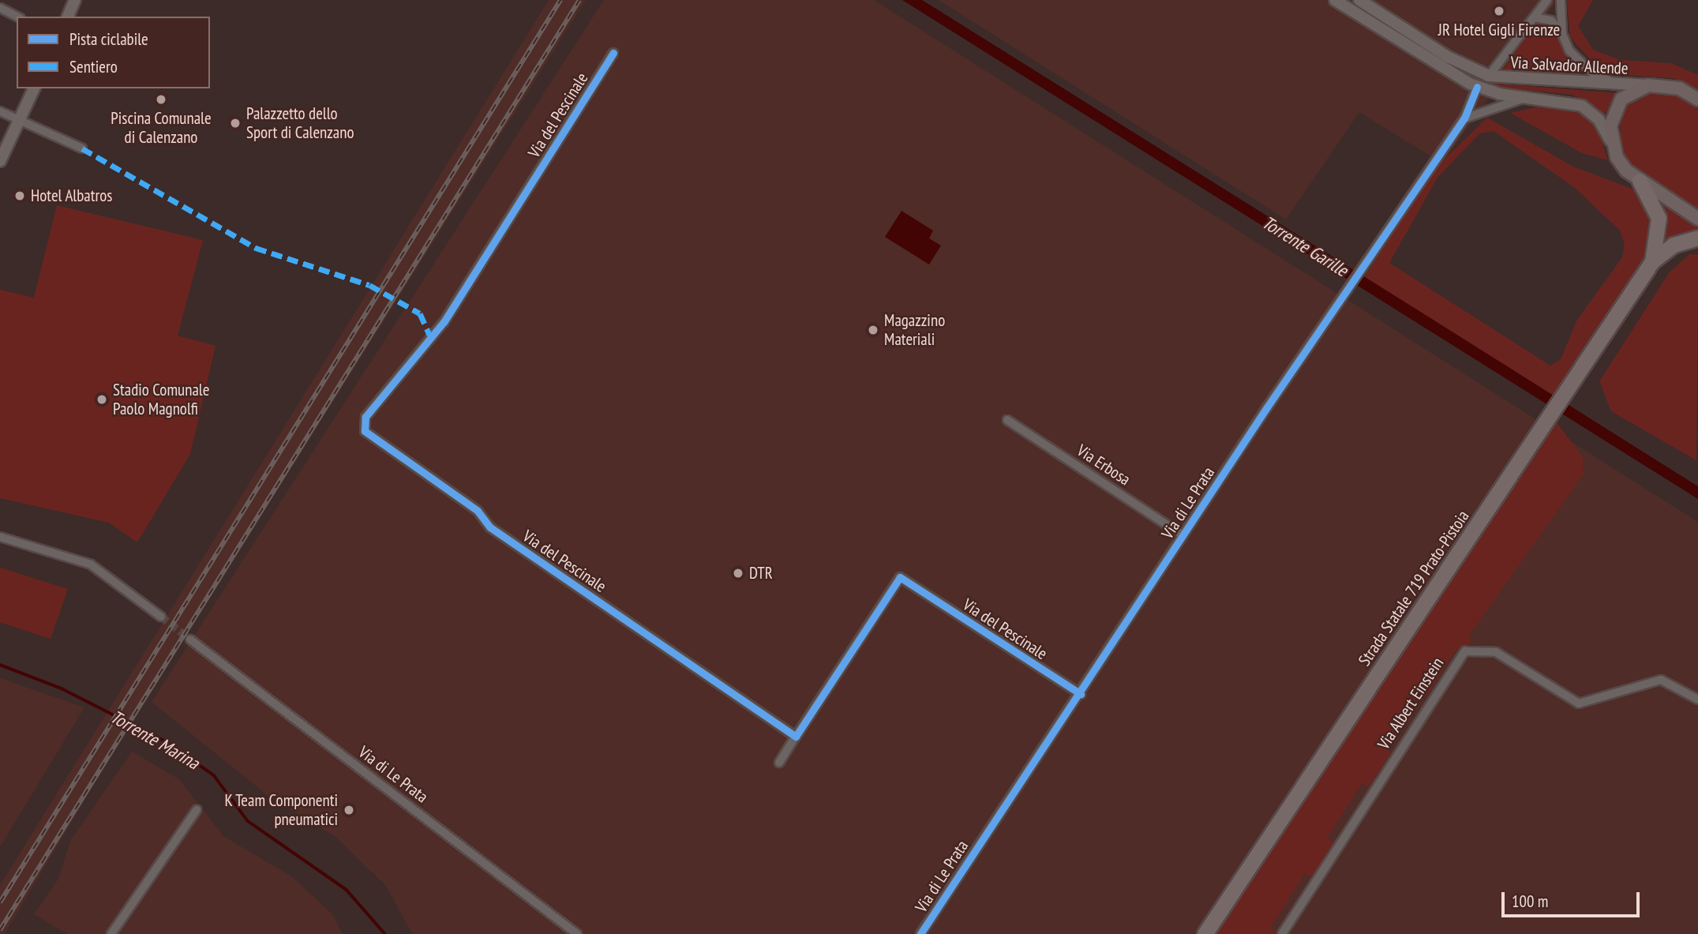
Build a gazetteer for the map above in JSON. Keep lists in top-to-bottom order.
{
  "streets": {
    "highway": ["Strada Statale 719 Prato-Pistoia"],
    "main road": ["Via Salvador Allende"],
    "street": [
      "Via del Pescinale",
      "Via Erbosa",
      "Via di Le Prata",
      "Via Albert Einstein"
    ]
  },
  "crossings": [
    ["Via Salvador Allende", "Via di Le Prata"],
    ["Via del Pescinale", "Via di Le Prata"],
    ["Via Erbosa", "Via di Le Prata"]
  ],
  "water": ["Torrente Garille", "Torrente Marina"],
  "places": [
    "JR Hotel Gigli Firenze",
    "Piscina Comunale di Calenzano",
    "Palazzetto dello Sport di Calenzano",
    "Hotel Albatros",
    "Magazzino Materiali",
    "Stadio Comunale Paolo Magnolfi",
    "DTR",
    "K Team Componenti pneumatici"
  ],
  "legend": ["Pista ciclabile", "Sentiero"],
  "scale_bar": "100 m"
}
